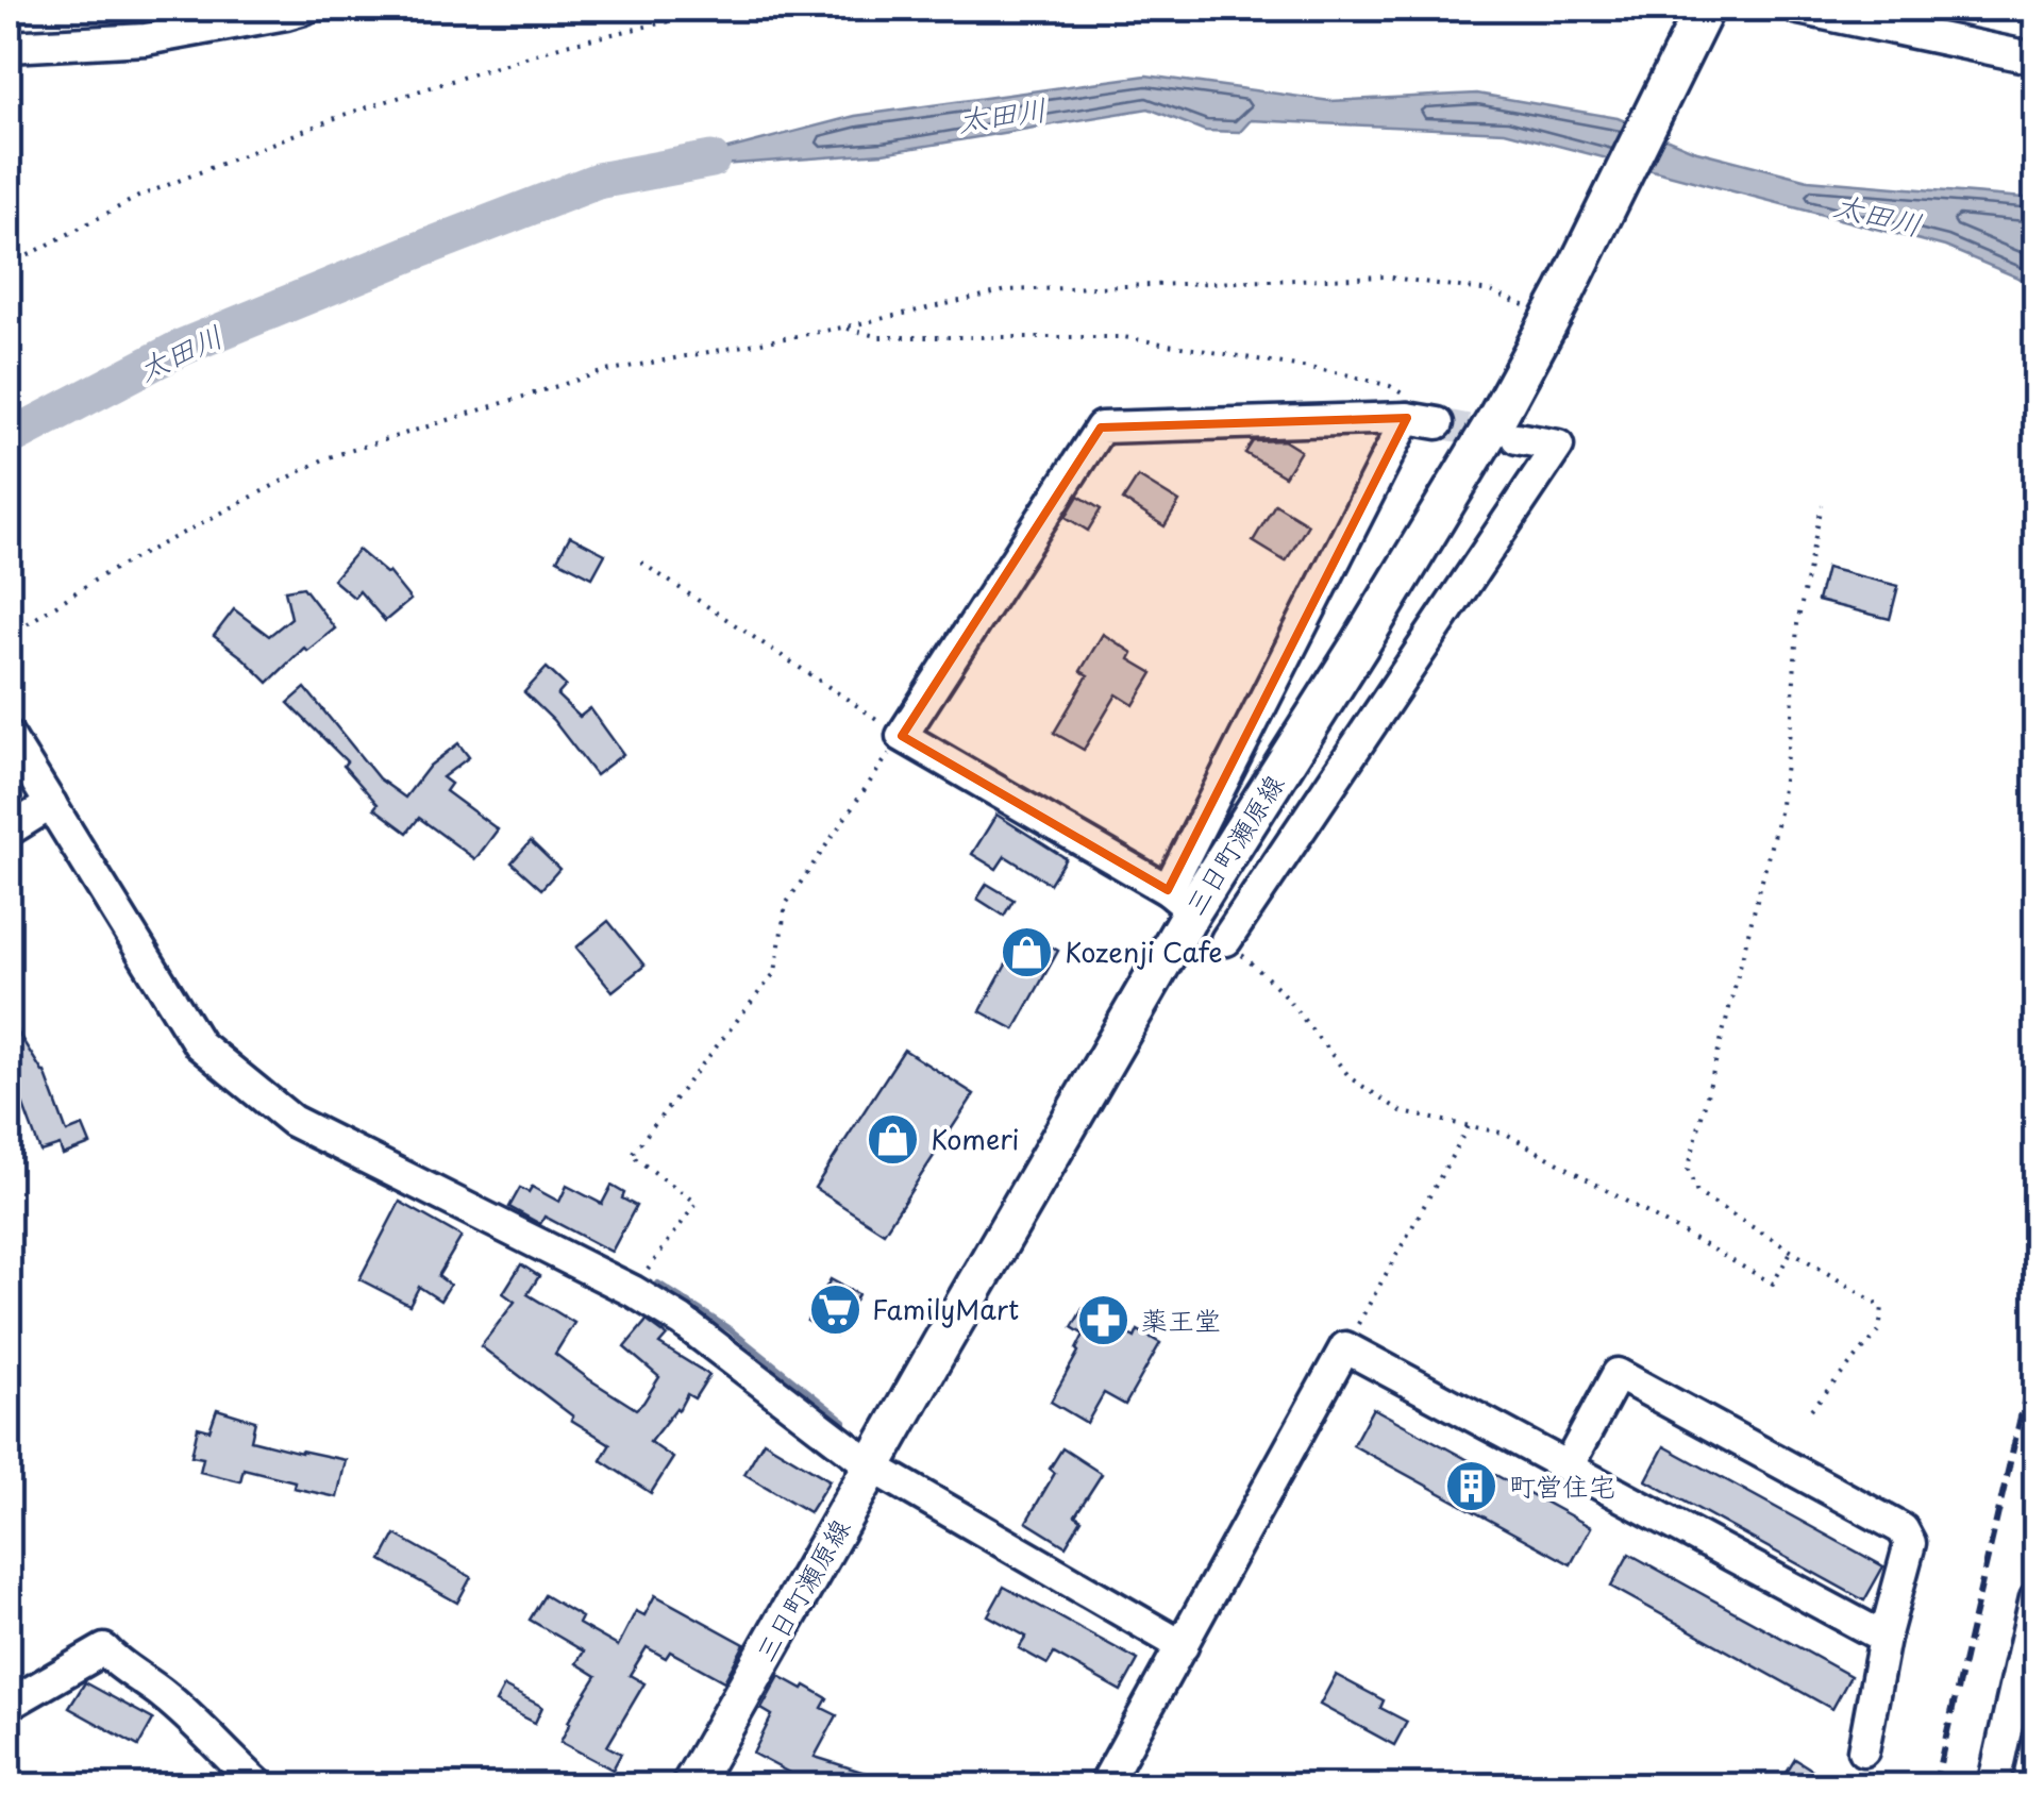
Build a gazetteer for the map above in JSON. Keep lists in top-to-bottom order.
{
  "streets": {
    "main road": ["三日町瀬原線"]
  },
  "water": ["太田川"],
  "places": {
    "shop": ["Kozenji Cafe", "Komeri"],
    "supermarket": ["FamilyMart"],
    "pharmacy": ["薬王堂"],
    "building": ["町営住宅"]
  }
}
